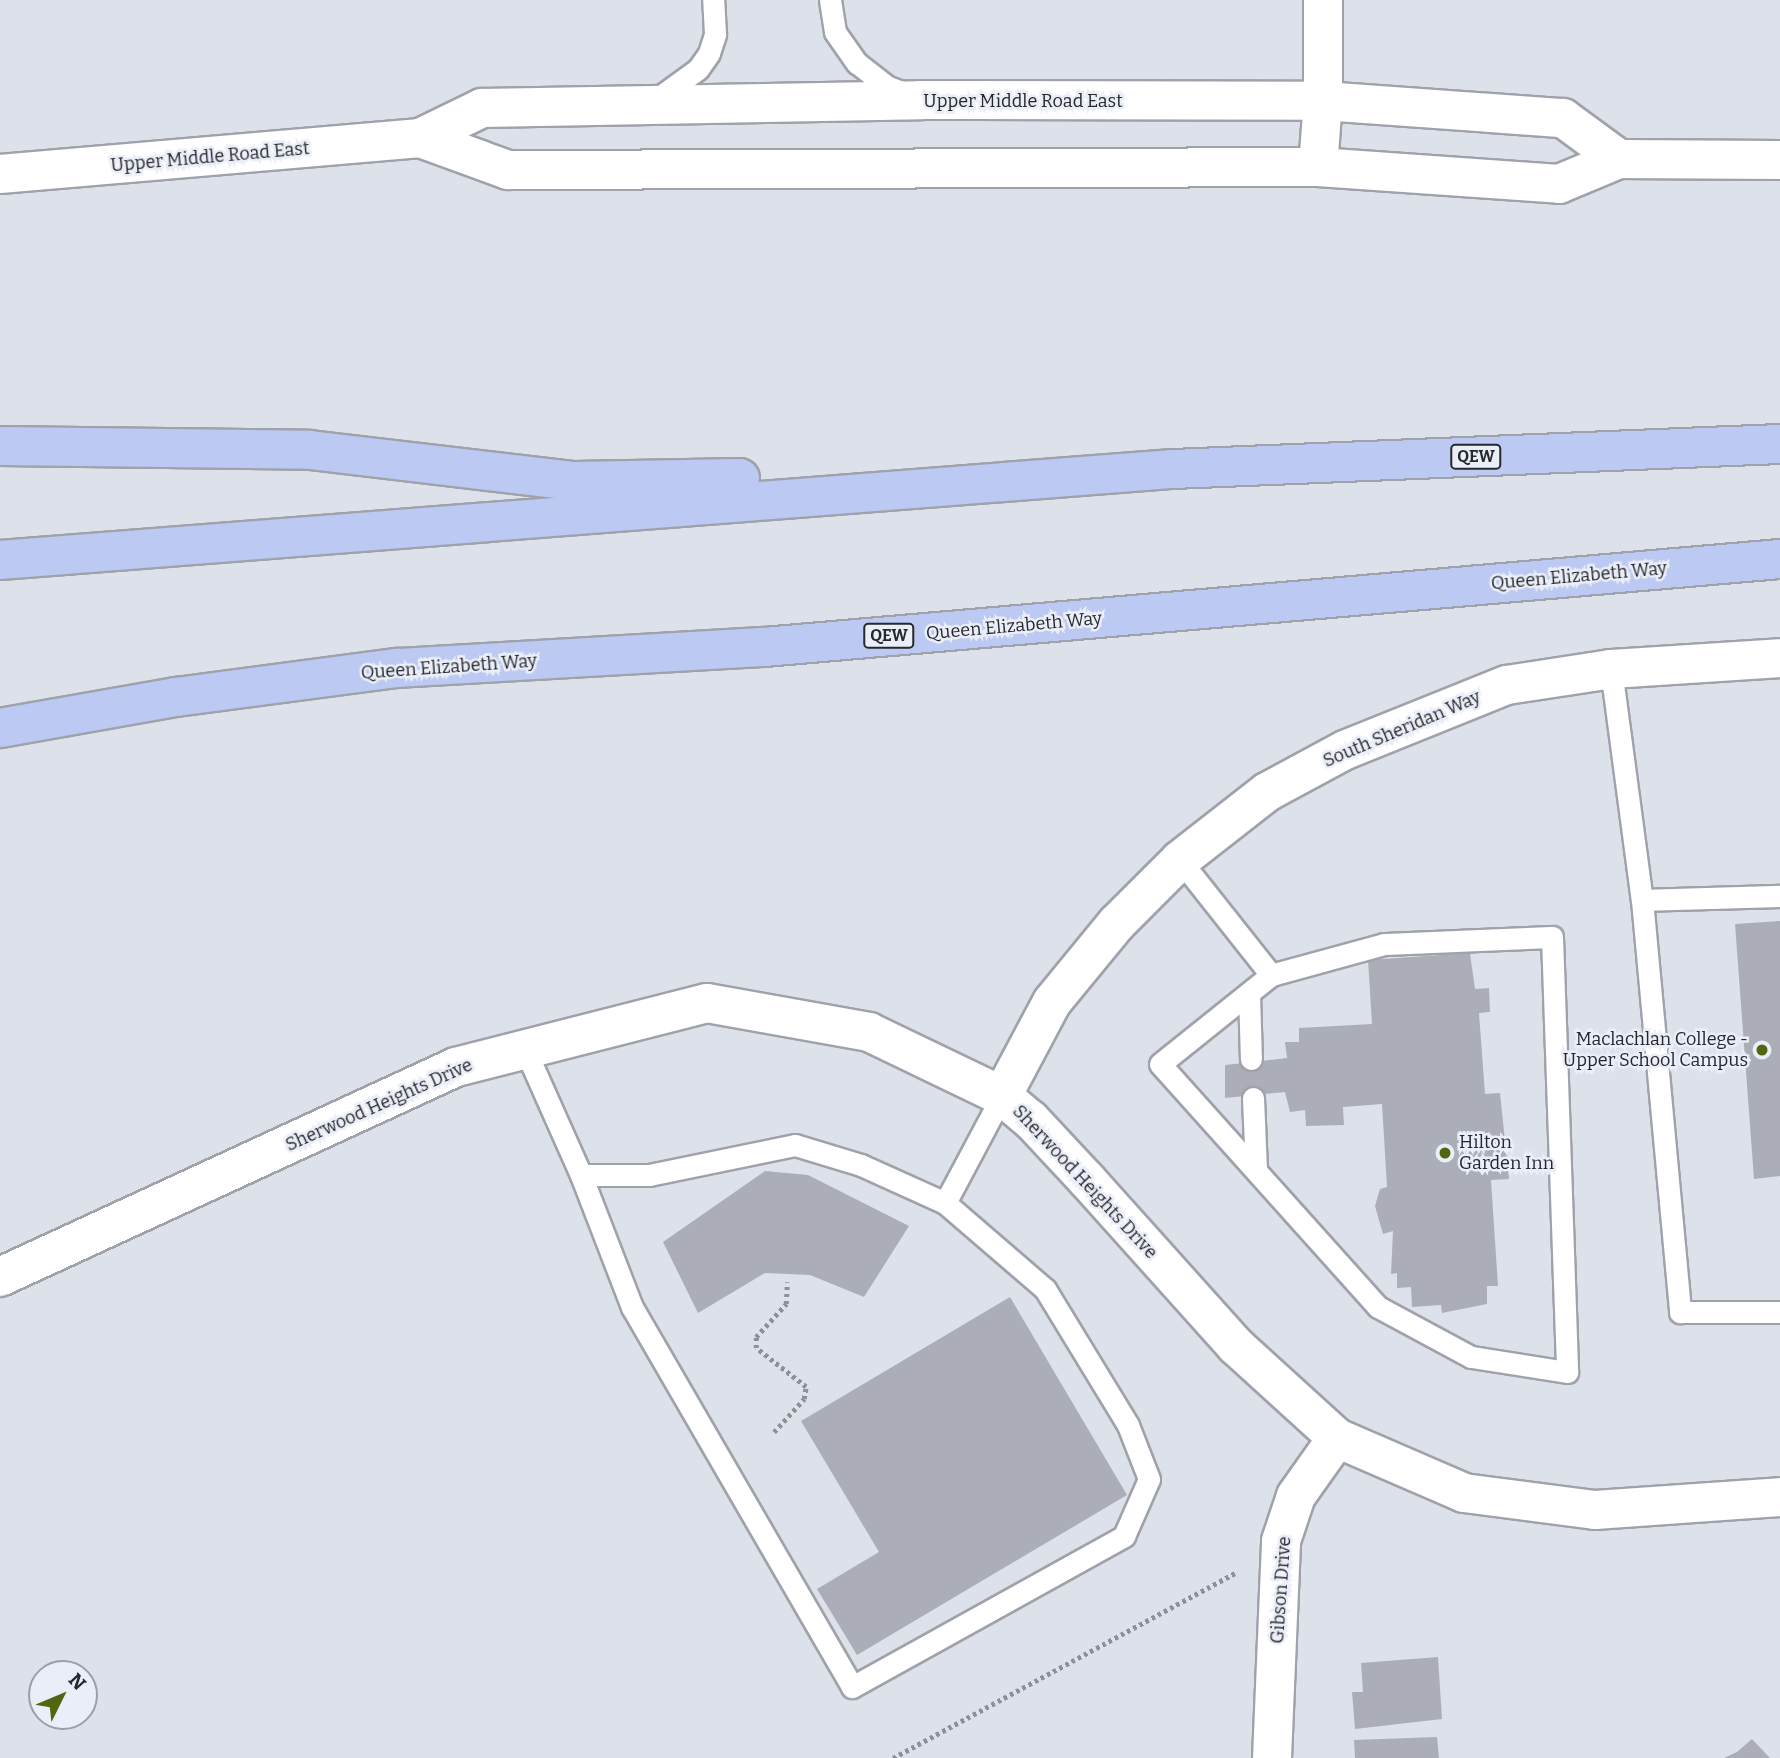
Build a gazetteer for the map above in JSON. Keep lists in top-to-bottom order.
{
  "streets": {
    "highway": ["QEW", "Queen Elizabeth Way"],
    "street": [
      "Upper Middle Road East",
      "South Sheridan Way",
      "Sherwood Heights Drive",
      "Gibson Drive"
    ]
  },
  "crossings": [
    ["South Sheridan Way", "Sherwood Heights Drive"],
    ["Sherwood Heights Drive", "Gibson Drive"]
  ],
  "places": ["Maclachlan College - Upper School Campus", "Hilton Garden Inn"],
  "north": "top right"
}
